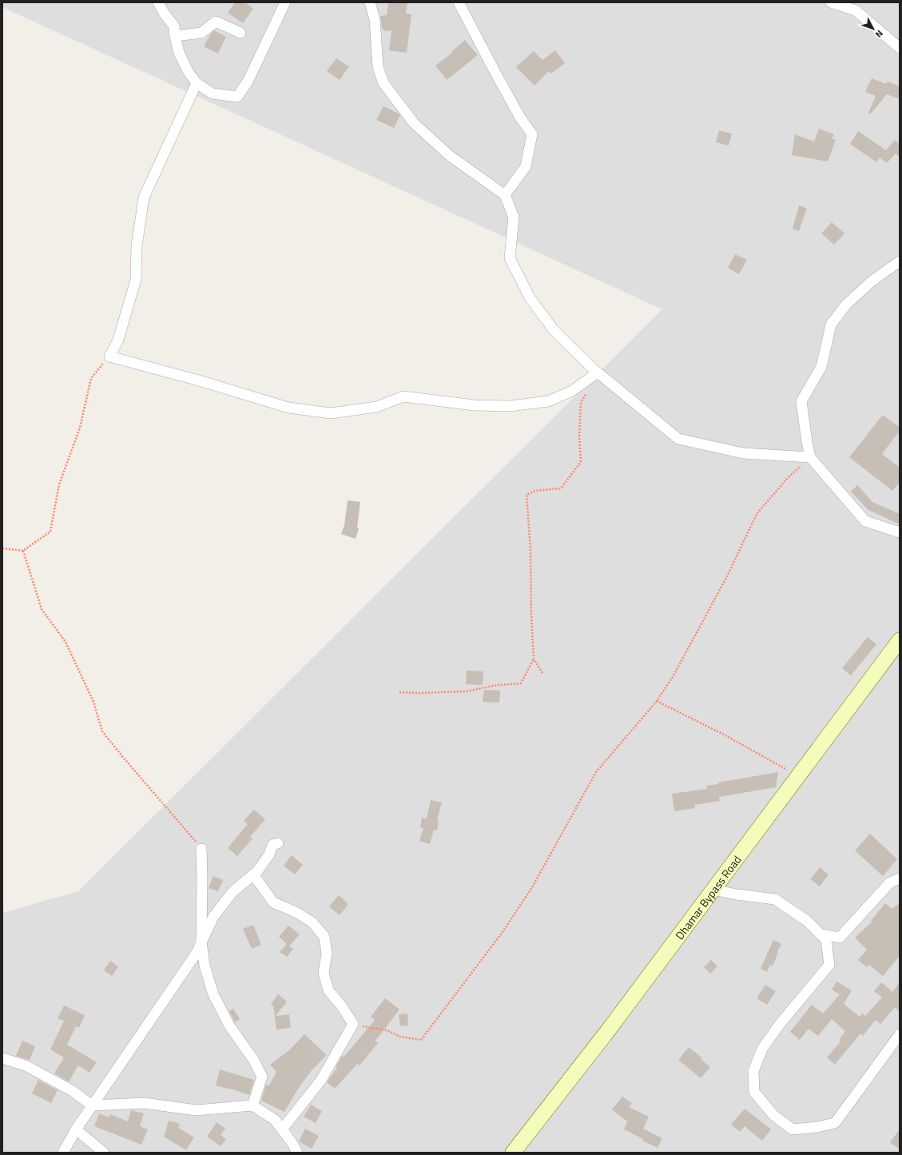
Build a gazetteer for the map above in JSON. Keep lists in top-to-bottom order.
{
  "streets": {
    "main road": ["Dhamar Bypass Road"]
  },
  "north": "bottom right"
}
